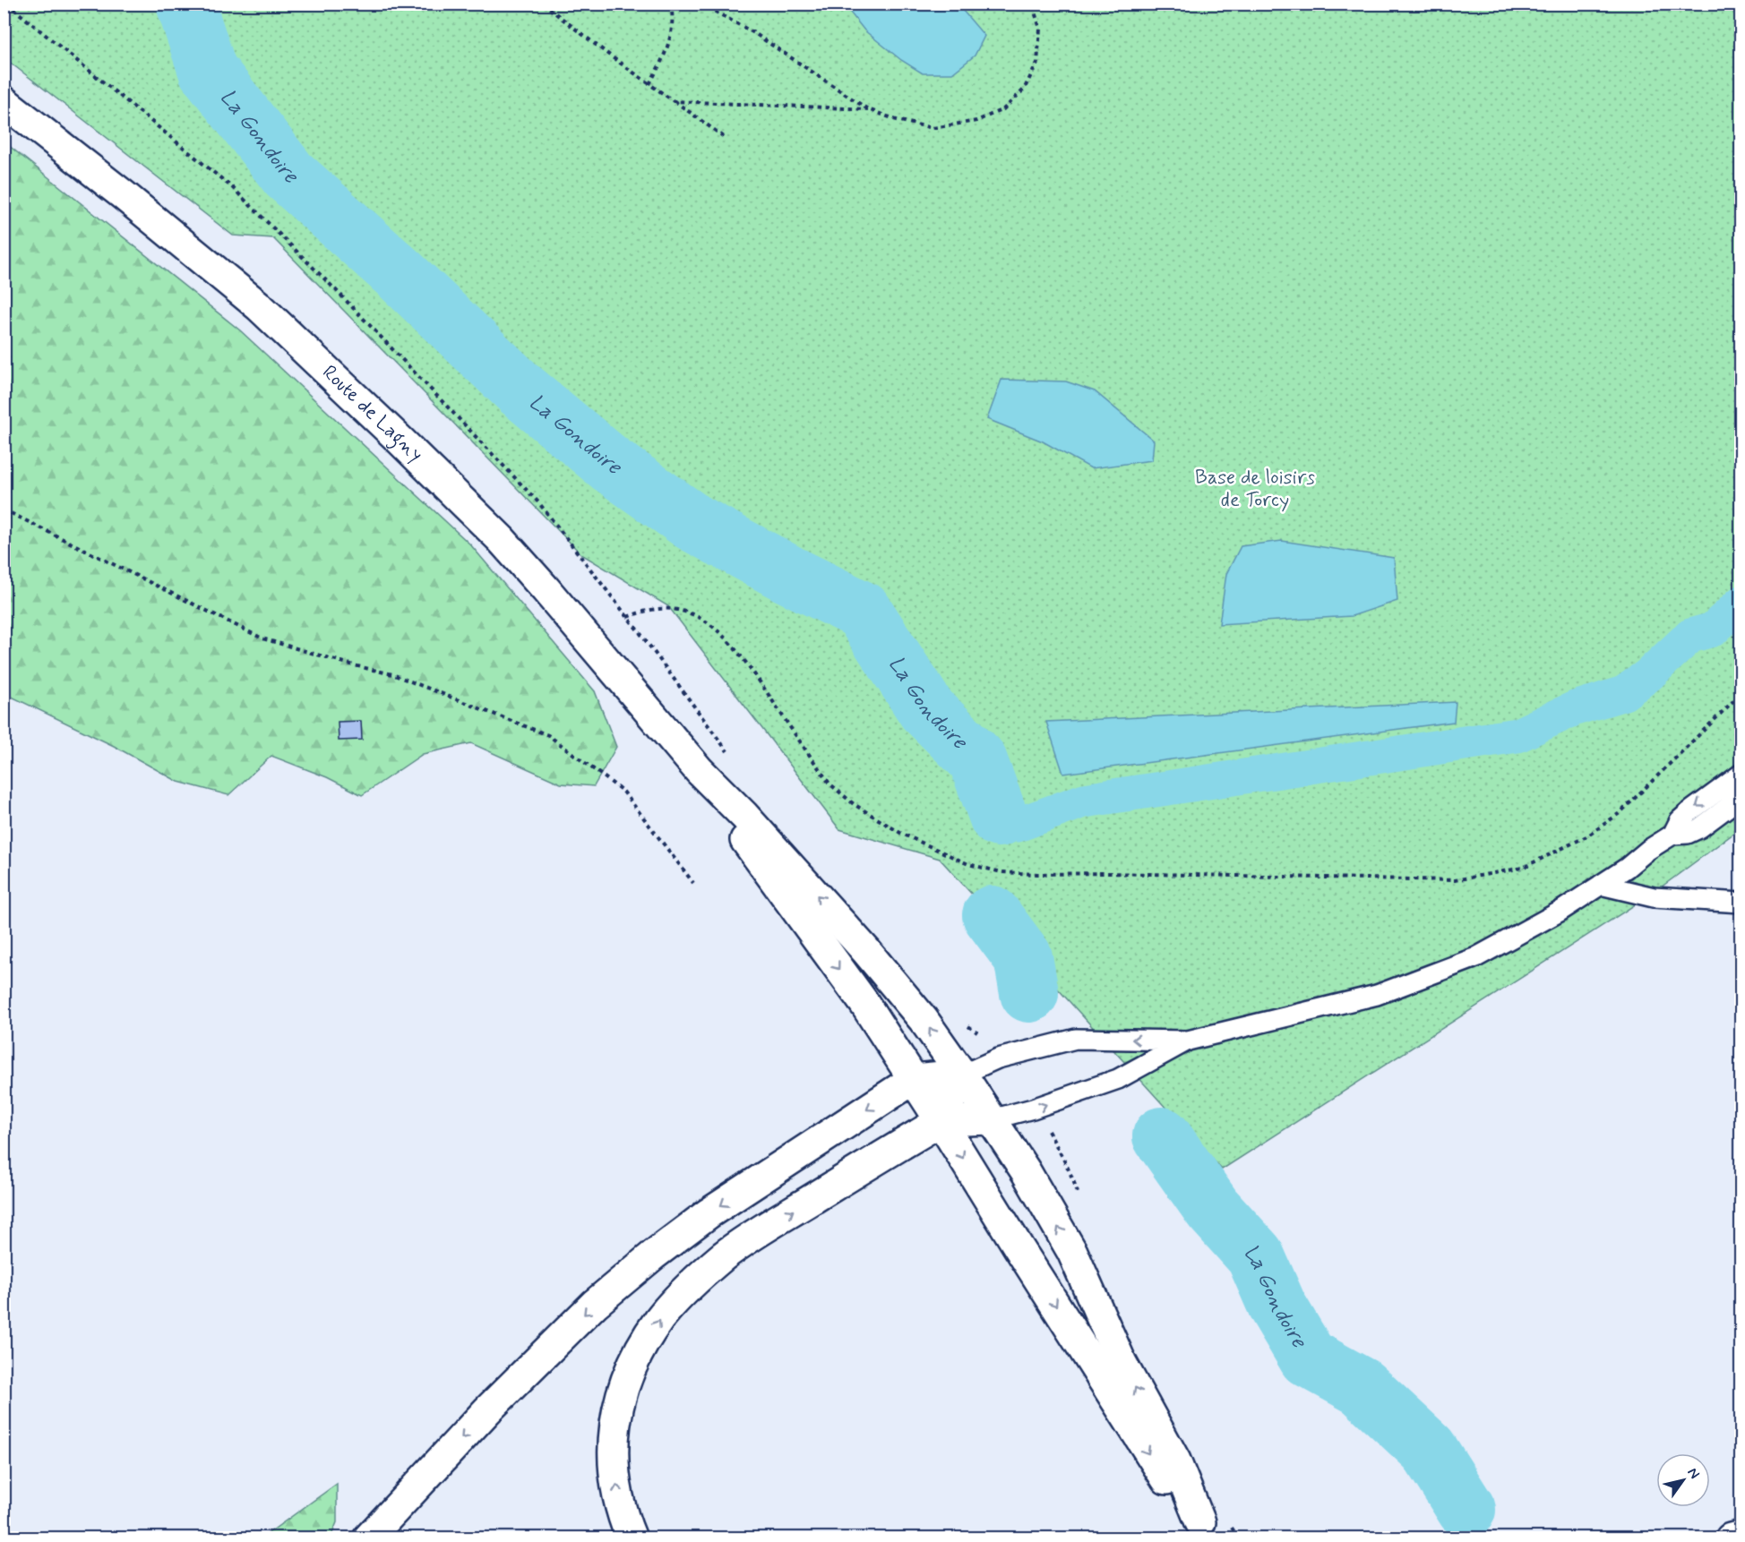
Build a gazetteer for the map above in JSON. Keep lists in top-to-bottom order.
{
  "streets": {
    "main road": ["Route de Lagny"]
  },
  "water": ["La Gondoire"],
  "parks": ["Base de loisirs de Torcy"],
  "north": "top right"
}
